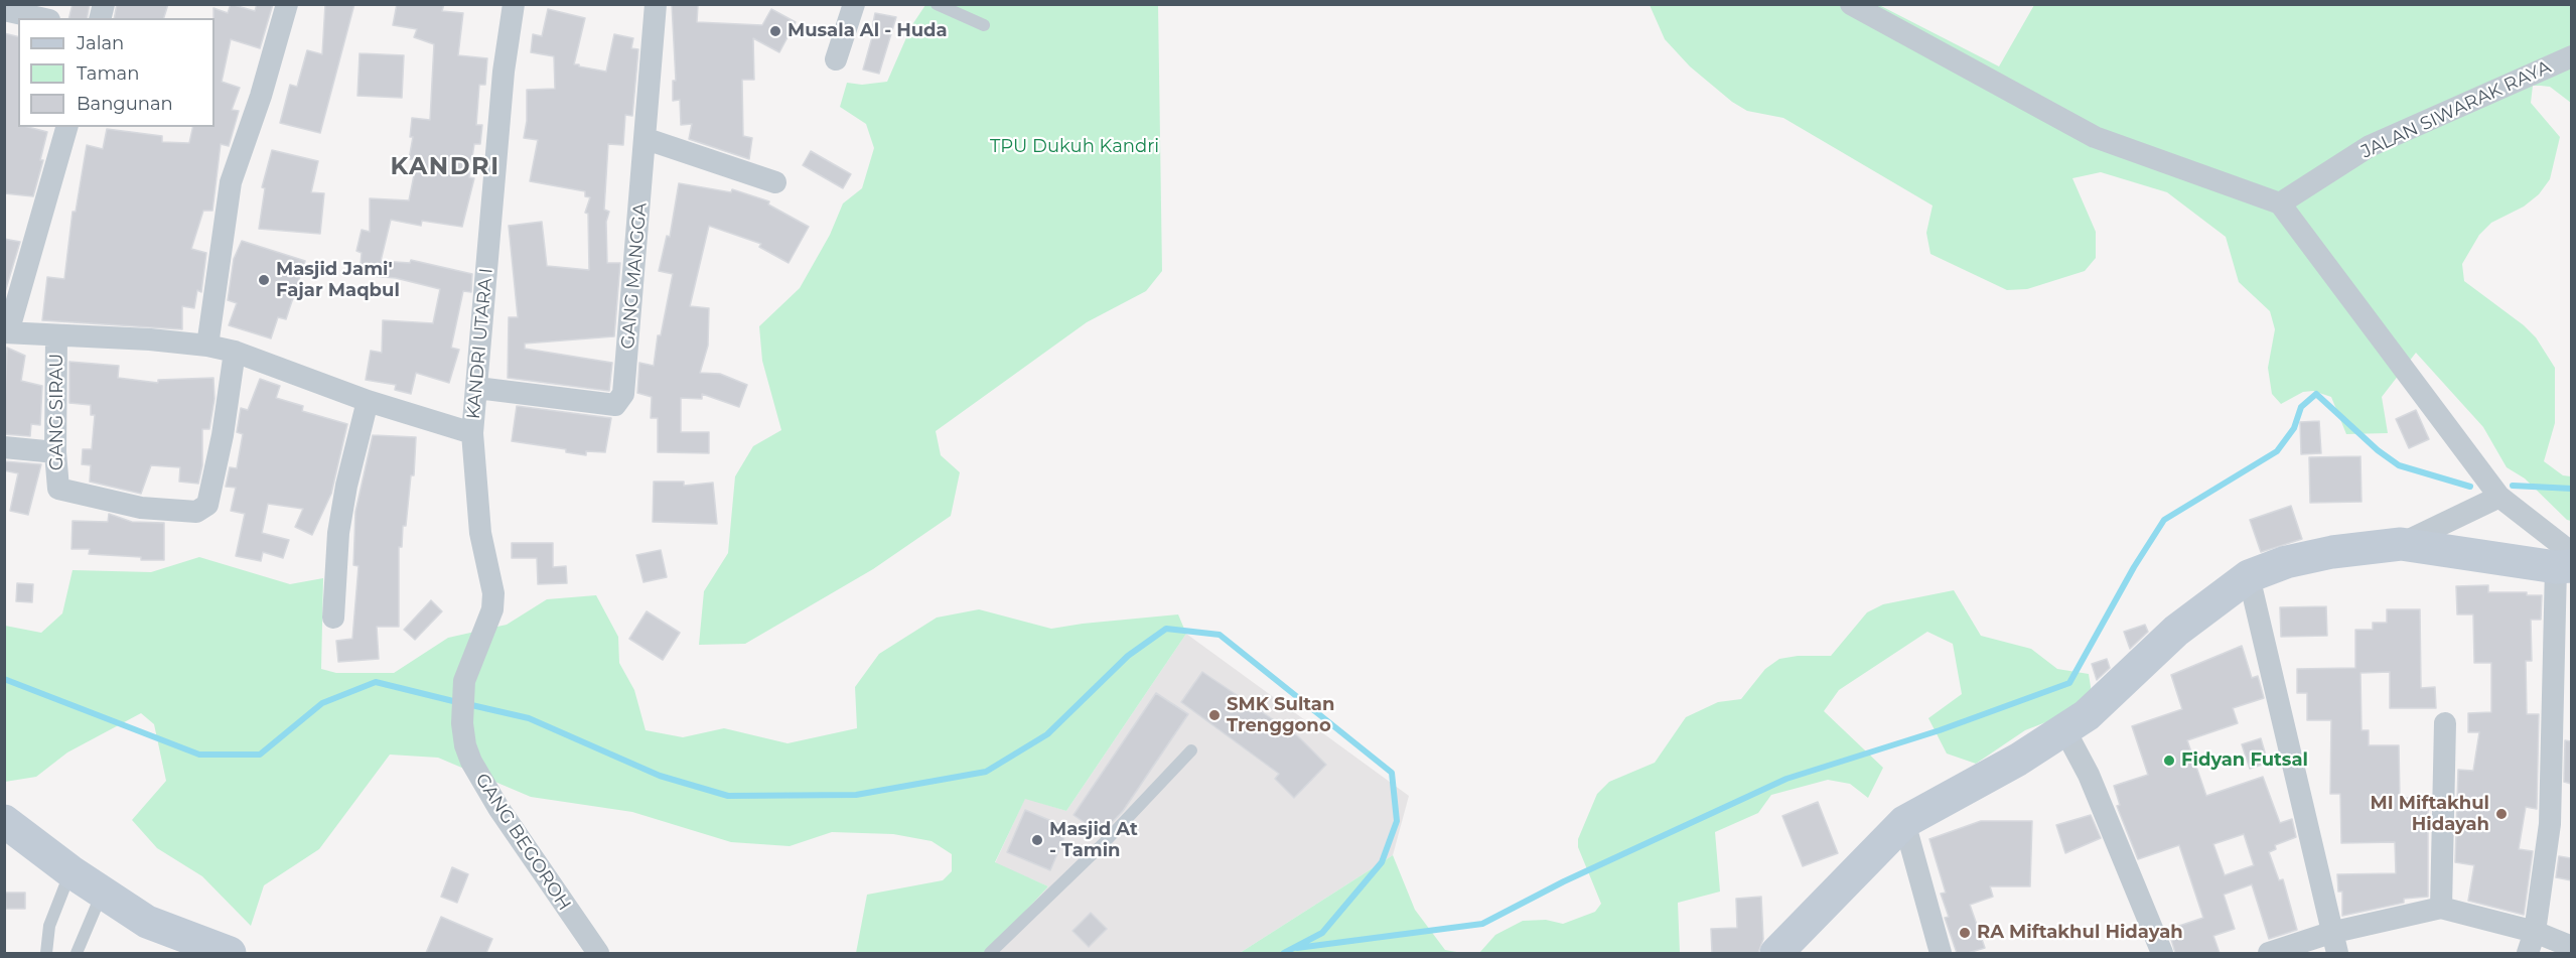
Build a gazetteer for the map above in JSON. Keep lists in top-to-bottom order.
{
  "streets": {
    "street": [
      "JALAN SIWARAK RAYA",
      "GANG MANGGA",
      "KANDRI UTARA I",
      "GANG SIRAU",
      "GANG BEGOROH"
    ]
  },
  "crossings": [
    ["GANG MANGGA", "KANDRI UTARA I"],
    ["KANDRI UTARA I", "GANG SIRAU"],
    ["KANDRI UTARA I", "GANG BEGOROH"]
  ],
  "districts": ["KANDRI"],
  "parks": ["TPU Dukuh Kandri"],
  "places": [
    "Musala Al - Huda",
    "Masjid Jami' Fajar Maqbul",
    "SMK Sultan Trenggono",
    "Fidyan Futsal",
    "MI Miftakhul Hidayah",
    "Masjid At - Tamin",
    "RA Miftakhul Hidayah"
  ],
  "legend": ["Jalan", "Taman", "Bangunan"]
}
